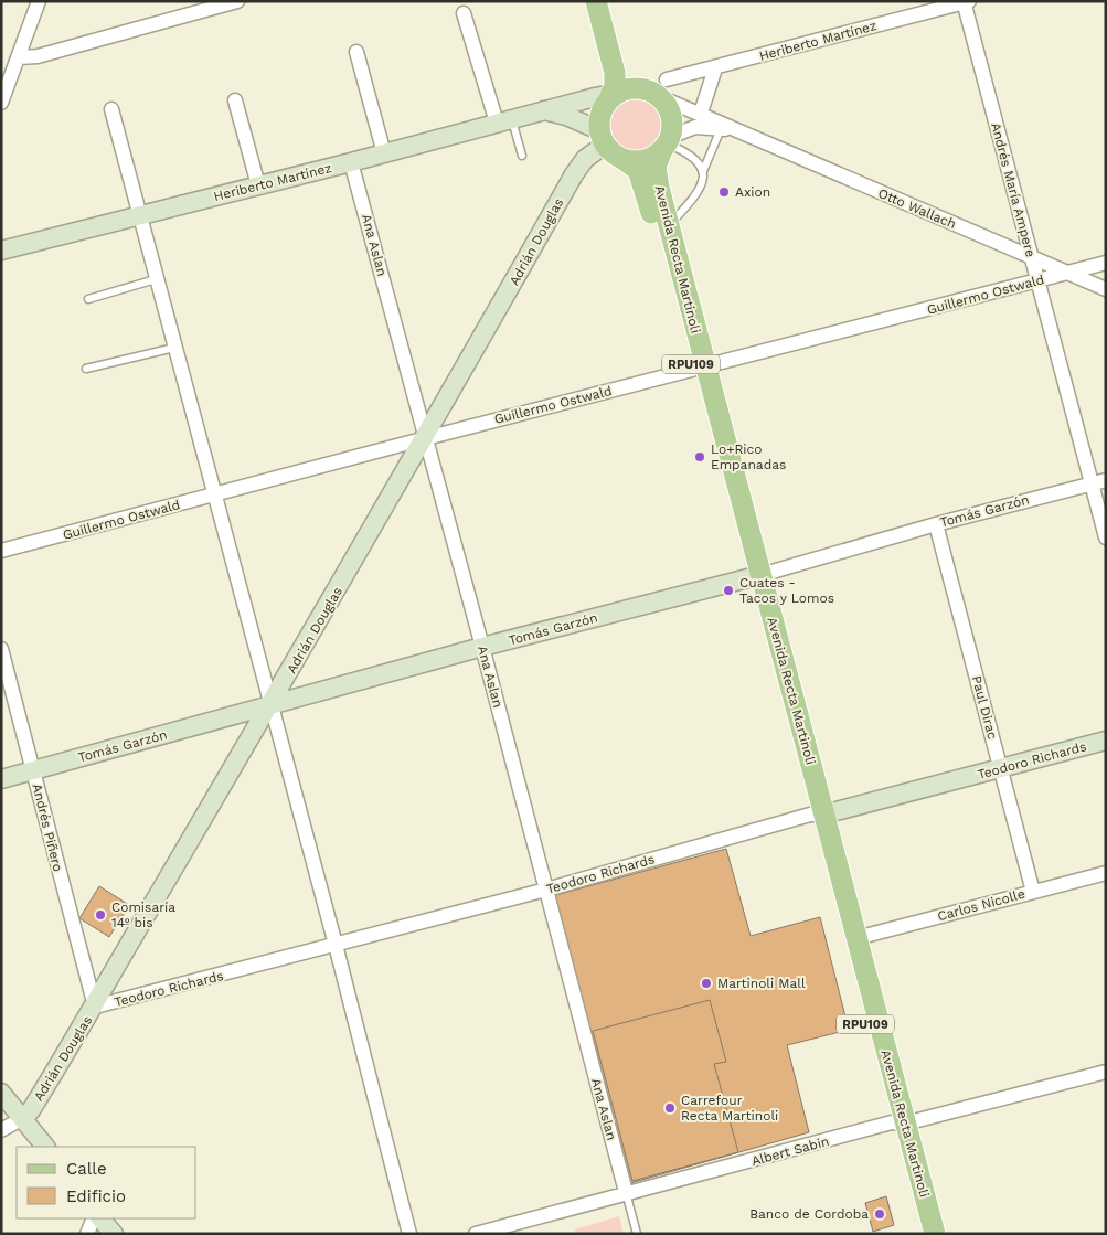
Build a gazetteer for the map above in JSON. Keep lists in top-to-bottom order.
{
  "streets": {
    "main road": ["Avenida Recta Martinoli", "RPU109"],
    "street": [
      "Heriberto Martínez",
      "Andrés María Ampere",
      "Otto Wallach",
      "Adrián Douglas",
      "Ana Aslan",
      "Guillermo Ostwald",
      "Tomás Garzón",
      "Paul Dirac",
      "Teodoro Richards",
      "Andrés Piñero",
      "Carlos Nicolle",
      "Albert Sabin"
    ]
  },
  "crossings": [
    ["Heriberto Martínez", "Andrés María Ampere"],
    ["Heriberto Martínez", "Otto Wallach"],
    ["Heriberto Martínez", "Adrián Douglas"],
    ["Heriberto Martínez", "Ana Aslan"],
    ["Heriberto Martínez", "Avenida Recta Martinoli"],
    ["Heriberto Martínez", "RPU109"],
    ["Andrés María Ampere", "Otto Wallach"],
    ["Andrés María Ampere", "Guillermo Ostwald"],
    ["Andrés María Ampere", "Tomás Garzón"],
    ["Otto Wallach", "Adrián Douglas"],
    ["Otto Wallach", "Avenida Recta Martinoli"],
    ["Otto Wallach", "Guillermo Ostwald"],
    ["Otto Wallach", "RPU109"],
    ["Adrián Douglas", "Ana Aslan"],
    ["Adrián Douglas", "Avenida Recta Martinoli"],
    ["Adrián Douglas", "Guillermo Ostwald"],
    ["Adrián Douglas", "RPU109"],
    ["Adrián Douglas", "Tomás Garzón"],
    ["Adrián Douglas", "Teodoro Richards"],
    ["Adrián Douglas", "Andrés Piñero"],
    ["Ana Aslan", "Guillermo Ostwald"],
    ["Ana Aslan", "Tomás Garzón"],
    ["Ana Aslan", "Teodoro Richards"],
    ["Ana Aslan", "Albert Sabin"],
    ["Avenida Recta Martinoli", "Guillermo Ostwald"],
    ["Avenida Recta Martinoli", "RPU109"],
    ["Avenida Recta Martinoli", "Tomás Garzón"],
    ["Avenida Recta Martinoli", "Teodoro Richards"],
    ["Avenida Recta Martinoli", "Carlos Nicolle"],
    ["Avenida Recta Martinoli", "Albert Sabin"],
    ["Tomás Garzón", "Paul Dirac"],
    ["Tomás Garzón", "Andrés Piñero"],
    ["Paul Dirac", "Teodoro Richards"],
    ["Paul Dirac", "Carlos Nicolle"],
    ["Teodoro Richards", "Andrés Piñero"]
  ],
  "places": [
    "Axion",
    "Lo+Rico Empanadas",
    "Cuates - Tacos y Lomos",
    "Comisaría 14º bis",
    "Martinoli Mall",
    "Carrefour Recta Martinoli",
    "Banco de Cordoba"
  ],
  "legend": ["Calle", "Edificio"]
}
